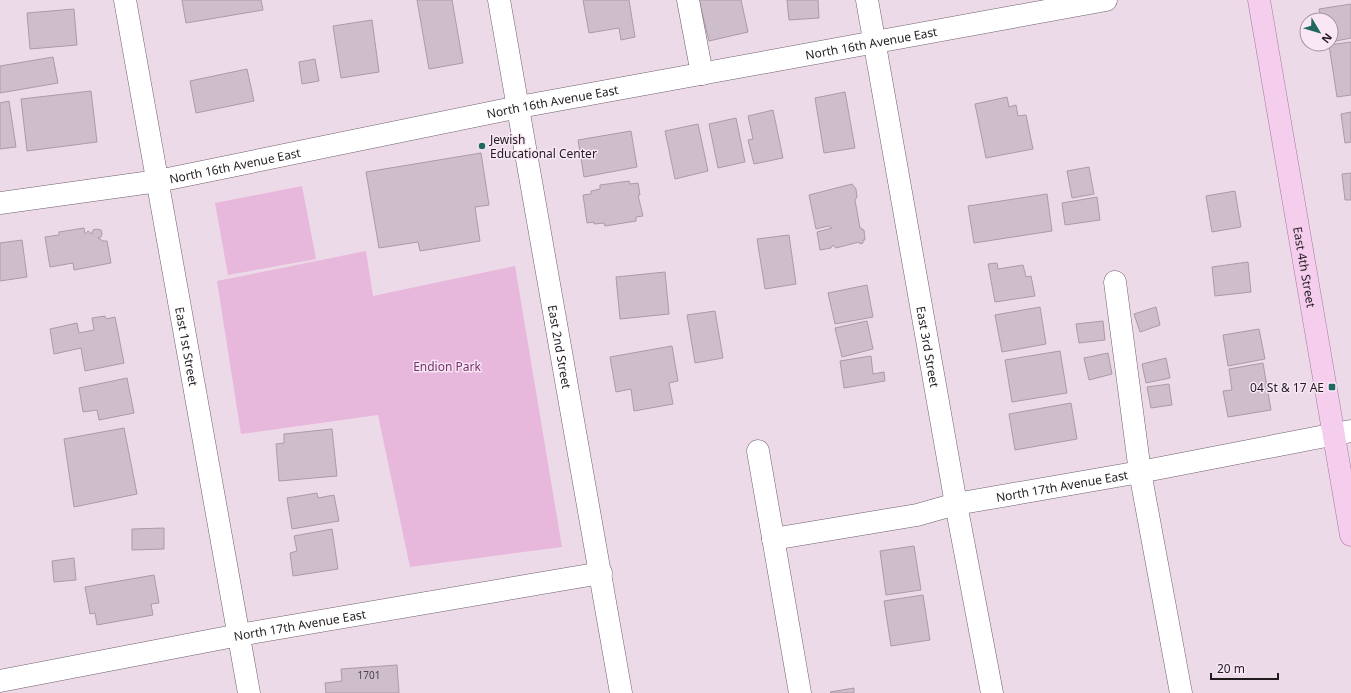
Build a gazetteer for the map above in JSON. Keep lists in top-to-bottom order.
{
  "streets": {
    "main road": ["East 4th Street"],
    "street": [
      "North 16th Avenue East",
      "East 1st Street",
      "East 2nd Street",
      "East 3rd Street",
      "North 17th Avenue East"
    ]
  },
  "crossings": [
    ["North 16th Avenue East", "East 1st Street"],
    ["North 16th Avenue East", "East 2nd Street"],
    ["North 16th Avenue East", "East 3rd Street"],
    ["East 4th Street", "North 17th Avenue East"],
    ["East 1st Street", "North 17th Avenue East"],
    ["East 2nd Street", "North 17th Avenue East"],
    ["East 3rd Street", "North 17th Avenue East"]
  ],
  "parks": ["Endion Park"],
  "places": {
    "other": ["Jewish Educational Center"],
    "transit": ["04 St & 17 AE"]
  },
  "house_numbers": ["1701"],
  "scale_bar": "20 m",
  "north": "bottom right"
}
